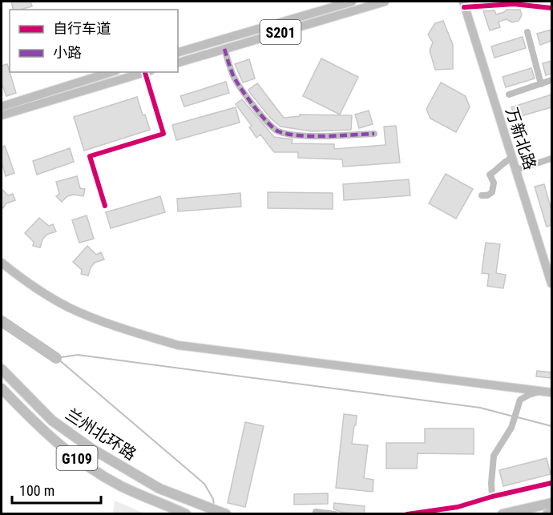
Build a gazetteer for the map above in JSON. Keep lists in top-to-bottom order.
{
  "streets": {
    "highway": ["兰州北环路", "G109"],
    "main road": ["S201", "万新北路"]
  },
  "legend": ["自行车道", "小路"],
  "scale_bar": "100 m"
}
